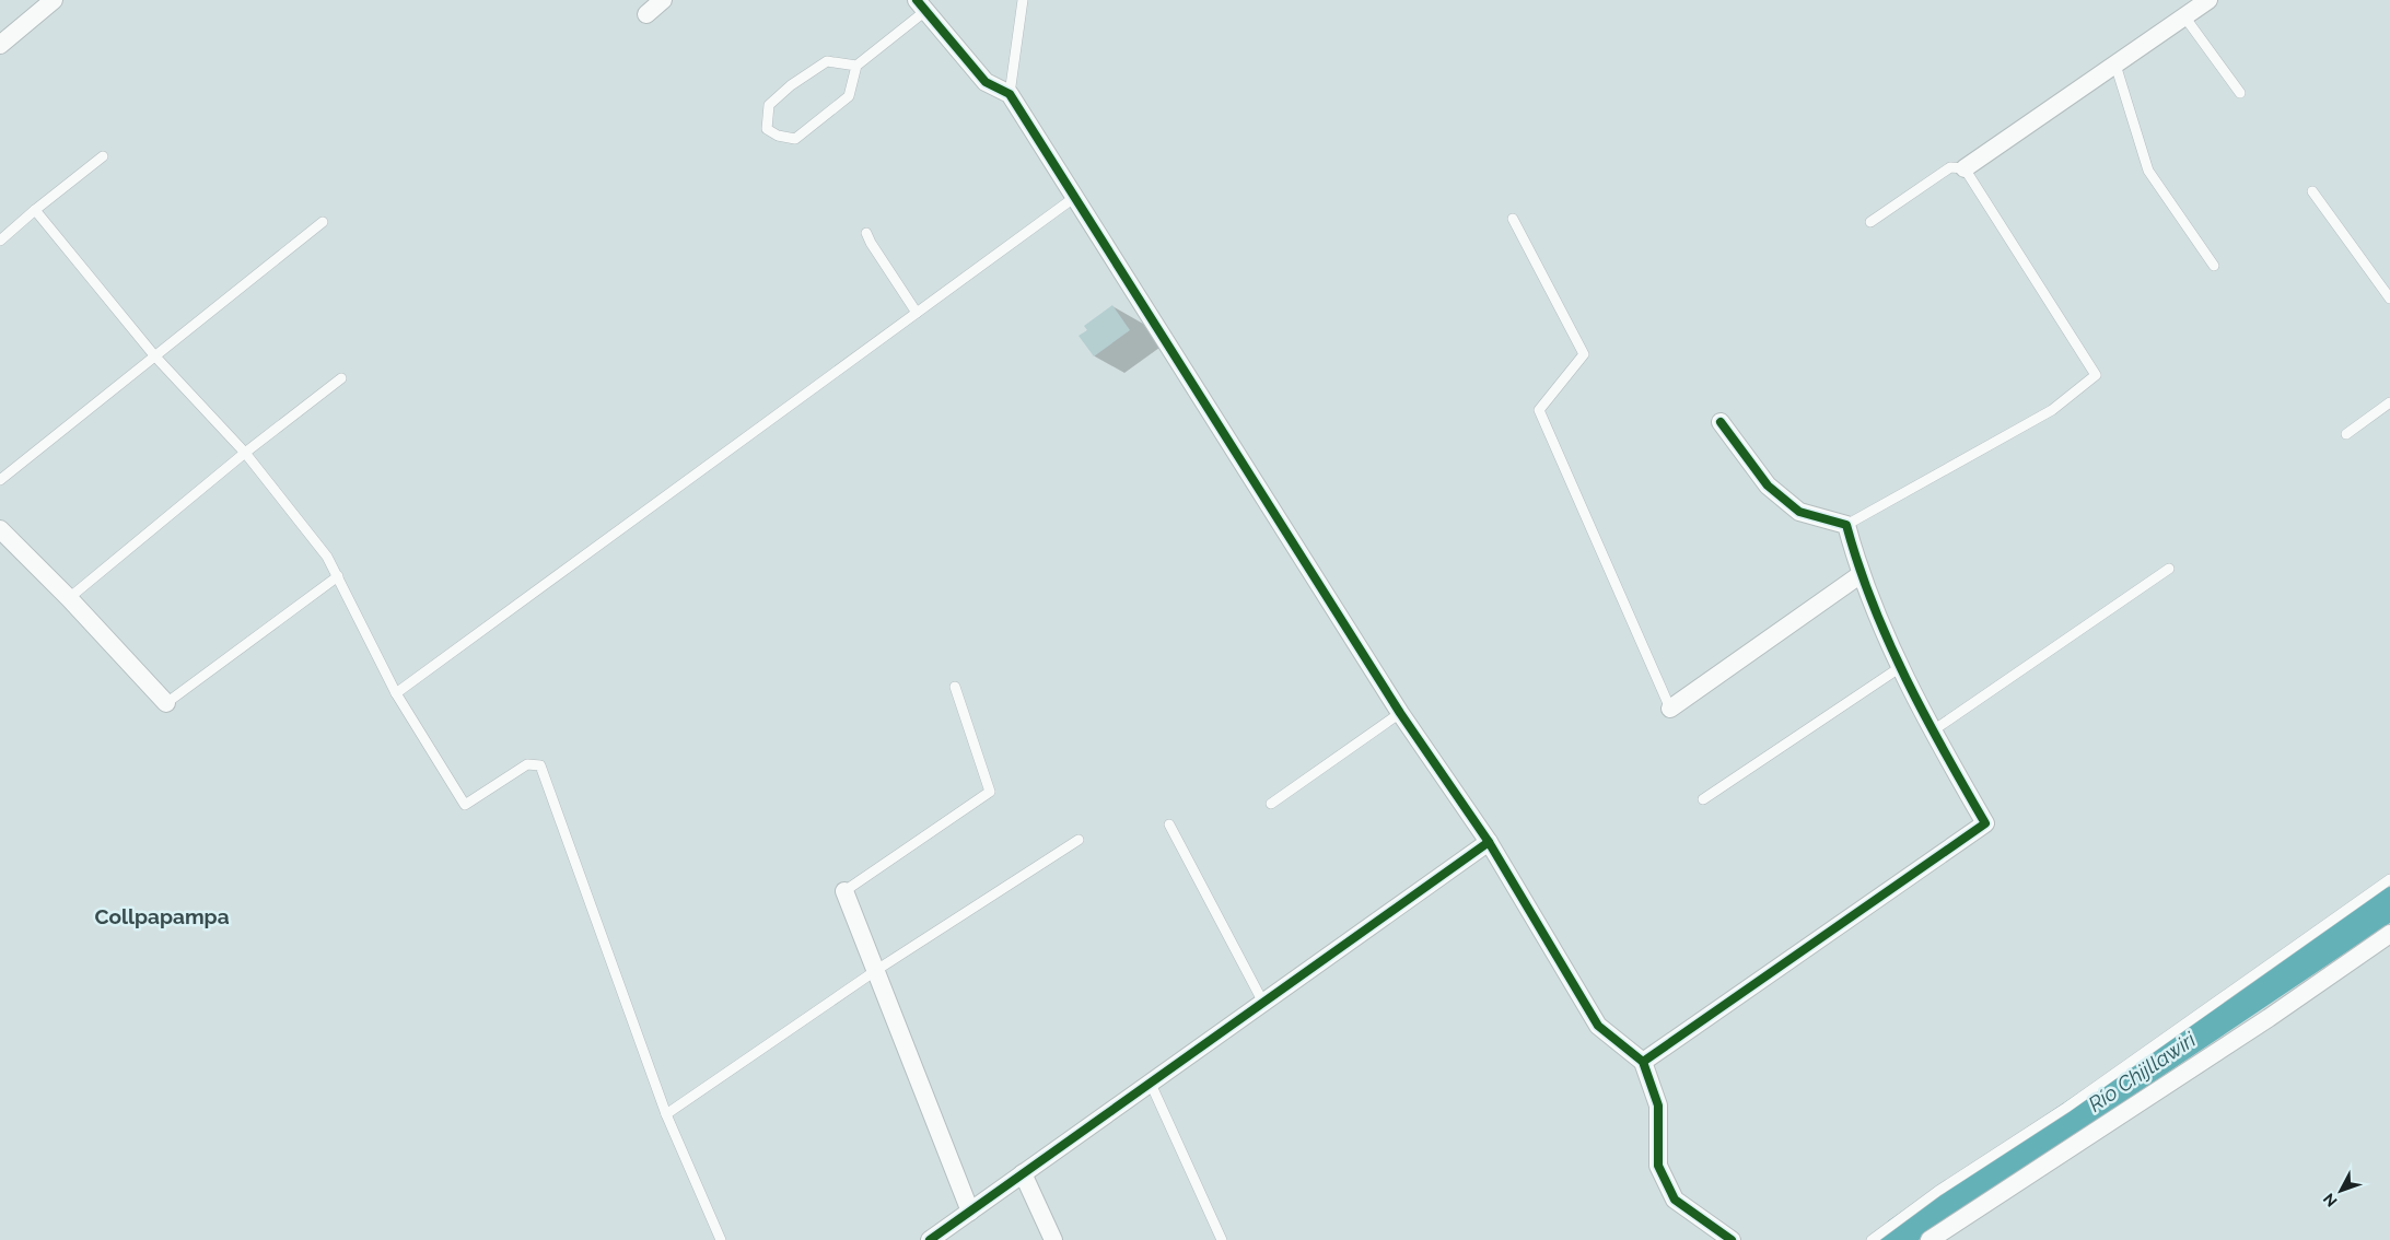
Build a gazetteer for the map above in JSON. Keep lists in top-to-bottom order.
{
  "districts": ["Collpapampa"],
  "water": ["Río Chijllawiri"],
  "north": "bottom left"
}
